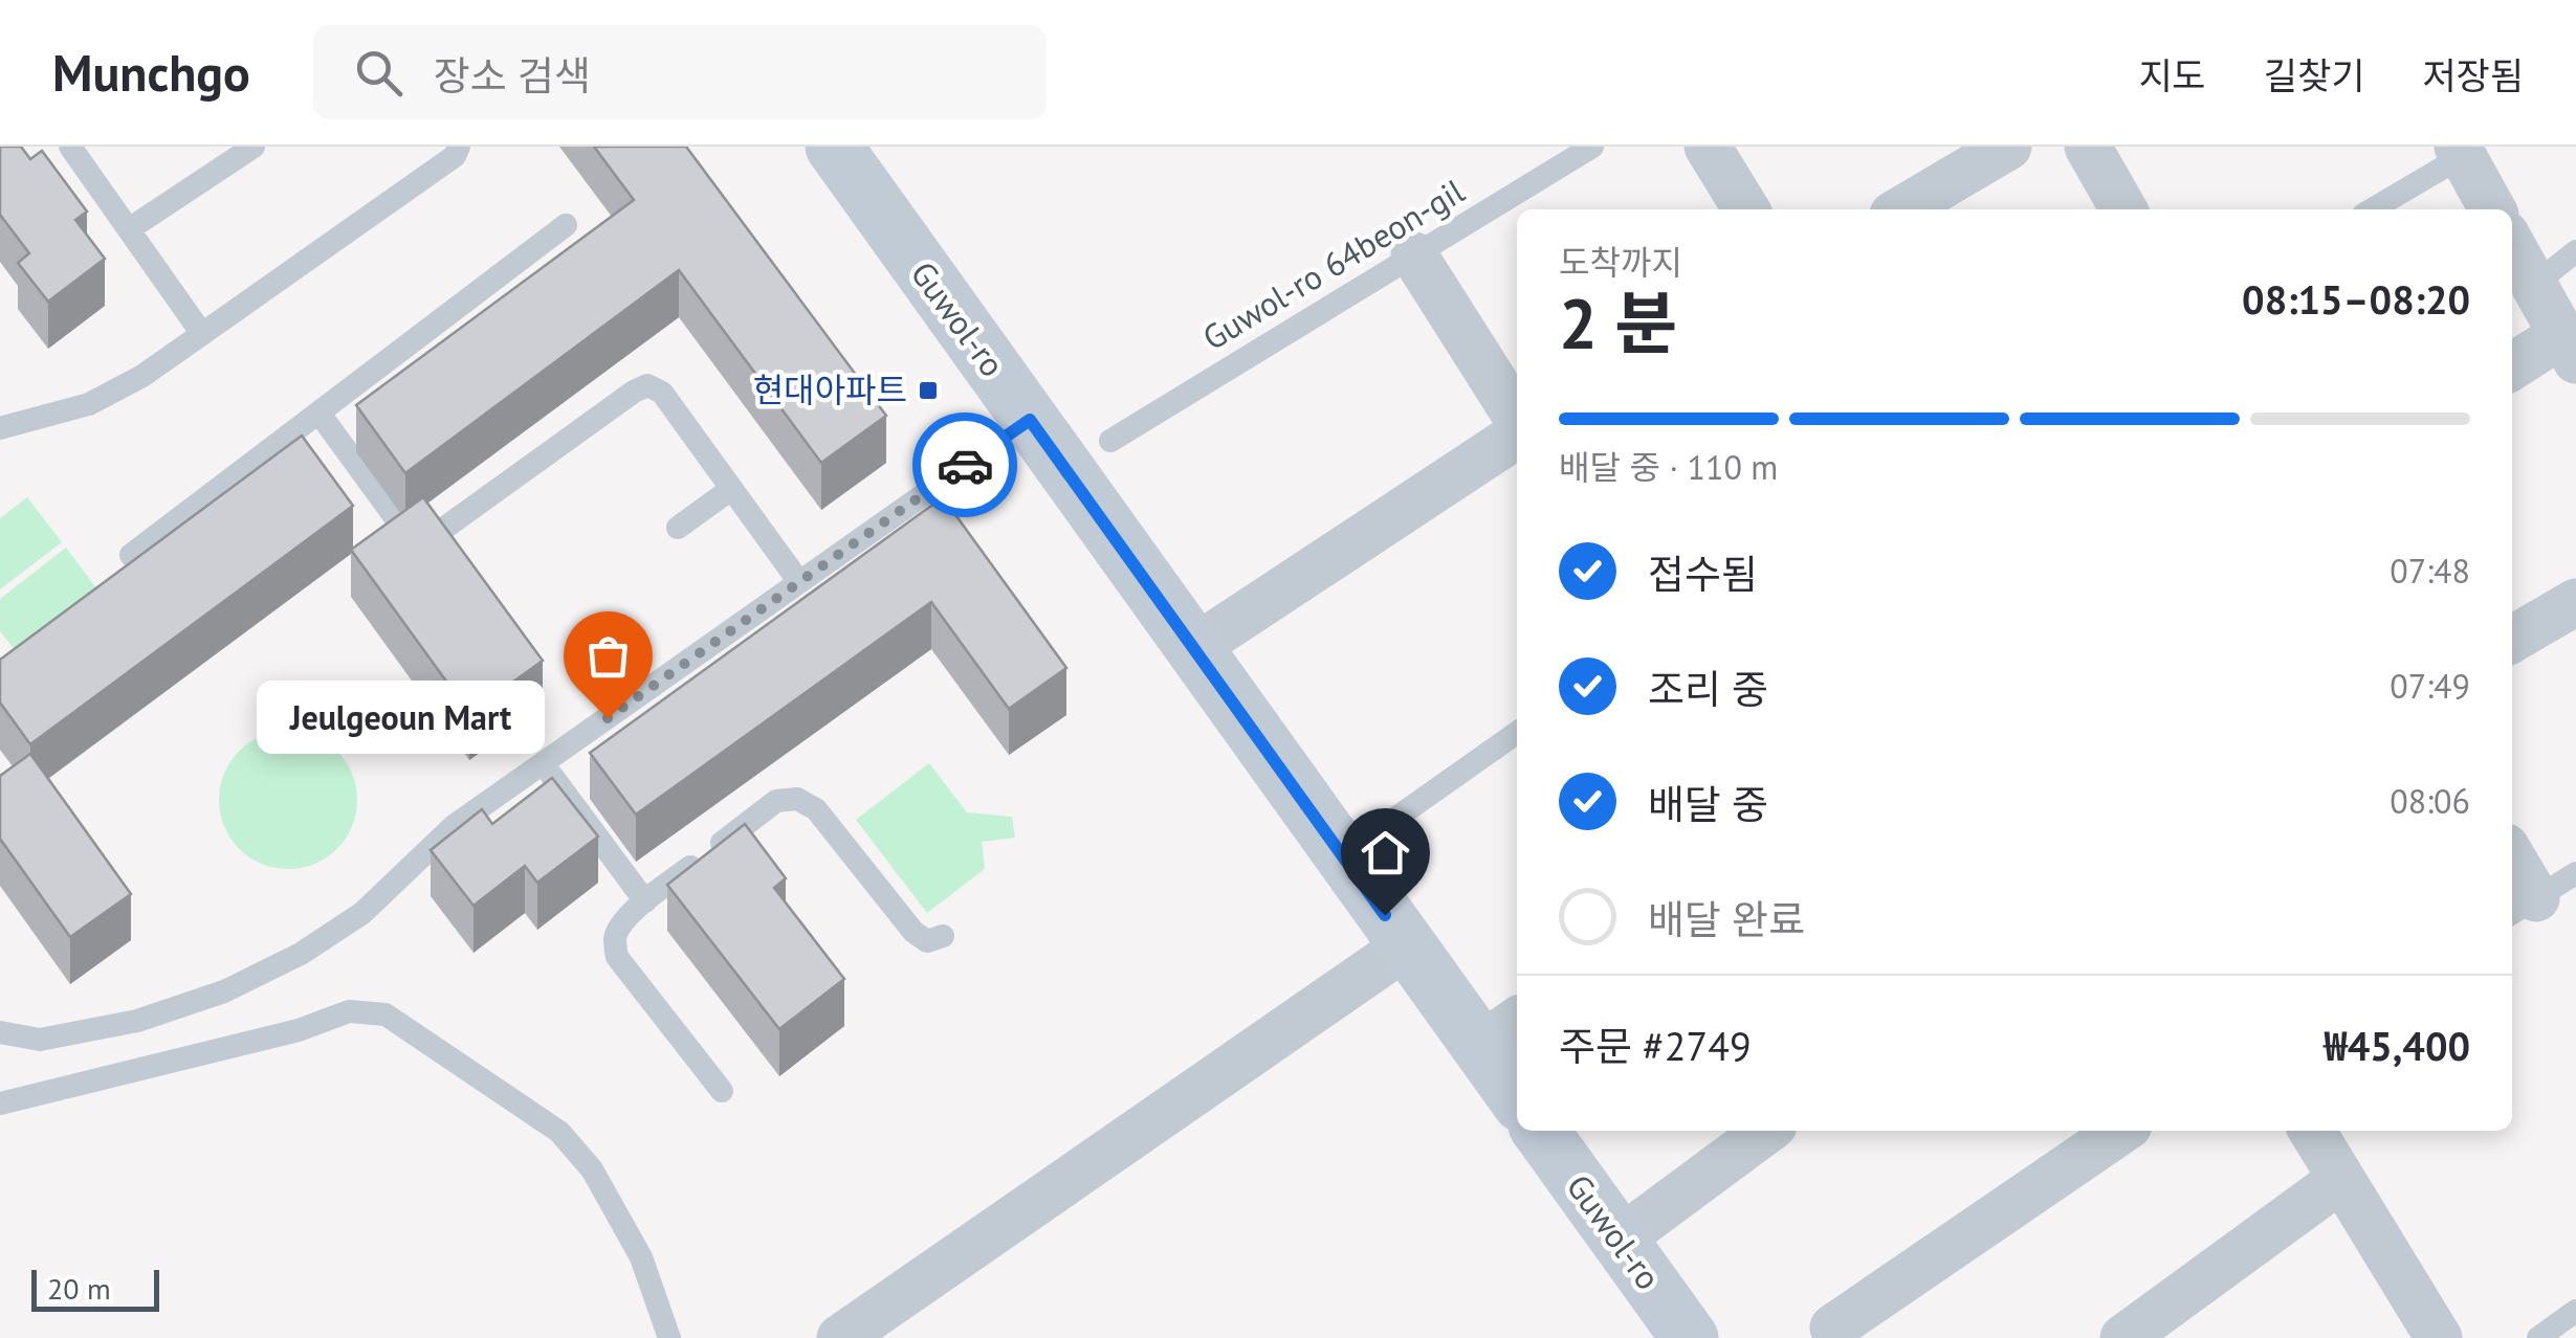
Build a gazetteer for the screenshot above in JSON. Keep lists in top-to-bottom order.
{
  "streets": {
    "main road": ["Guwol-ro"],
    "lane": ["Guwol-ro 64beon-gil"]
  },
  "places": {
    "transit": ["현대아파트"],
    "other": ["Jeulgeoun Mart"]
  },
  "scale_bar": "20 m",
  "page": {
    "header": "Munchgo",
    "search": "장소 검색",
    "nav": ["지도", "길찾기", "저장됨"],
    "heading": ["2 분", "도착까지", "08:15–08:20"],
    "panel": ["주문 #2749", "₩45,400"],
    "bar": "배달 중 · 110 m",
    "list": [
      ["접수됨", "07:48"],
      ["조리 중", "07:49"],
      ["배달 중", "08:06"],
      "배달 완료"
    ],
    "bubble": "Jeulgeoun Mart",
    "scale": "20 m"
  }
}
